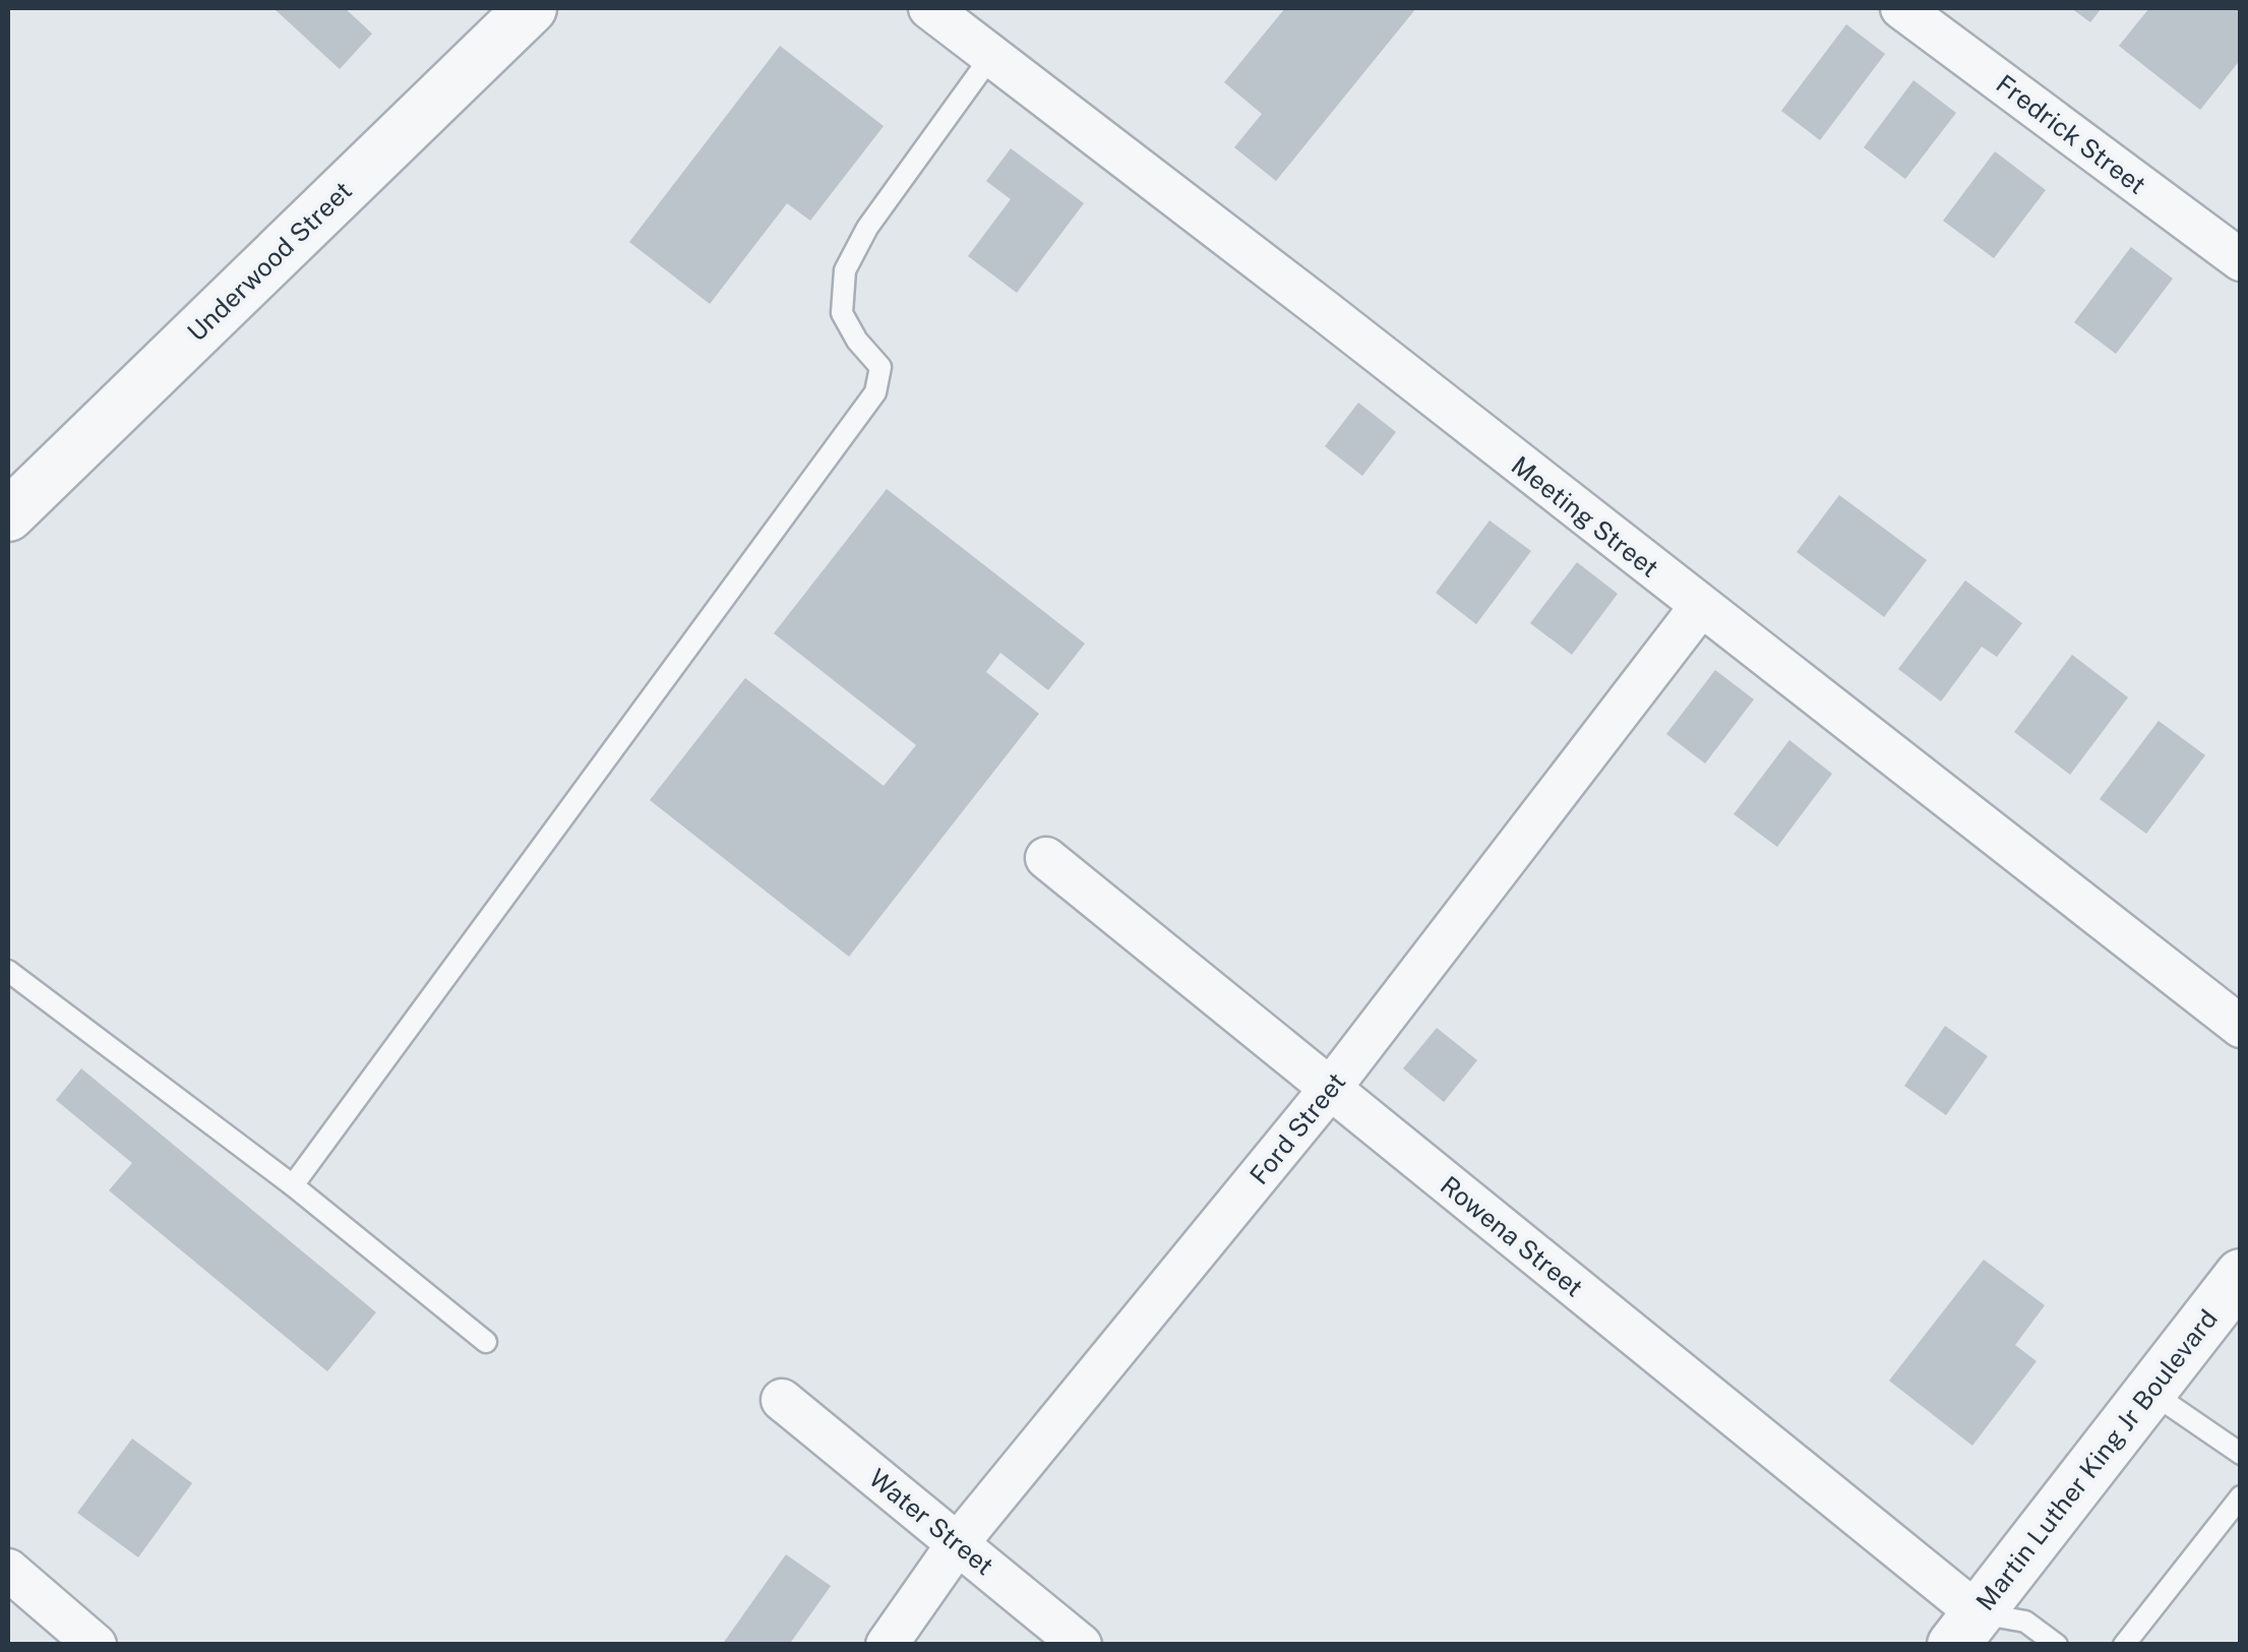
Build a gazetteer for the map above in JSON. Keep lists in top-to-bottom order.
{
  "streets": {
    "street": [
      "Fredrick Street",
      "Underwood Street",
      "Meeting Street",
      "Ford Street",
      "Rowena Street",
      "Martin Luther King Jr Boulevard",
      "Water Street"
    ]
  },
  "crossings": [
    ["Meeting Street", "Ford Street"],
    ["Ford Street", "Rowena Street"],
    ["Ford Street", "Water Street"],
    ["Rowena Street", "Martin Luther King Jr Boulevard"]
  ]
}
